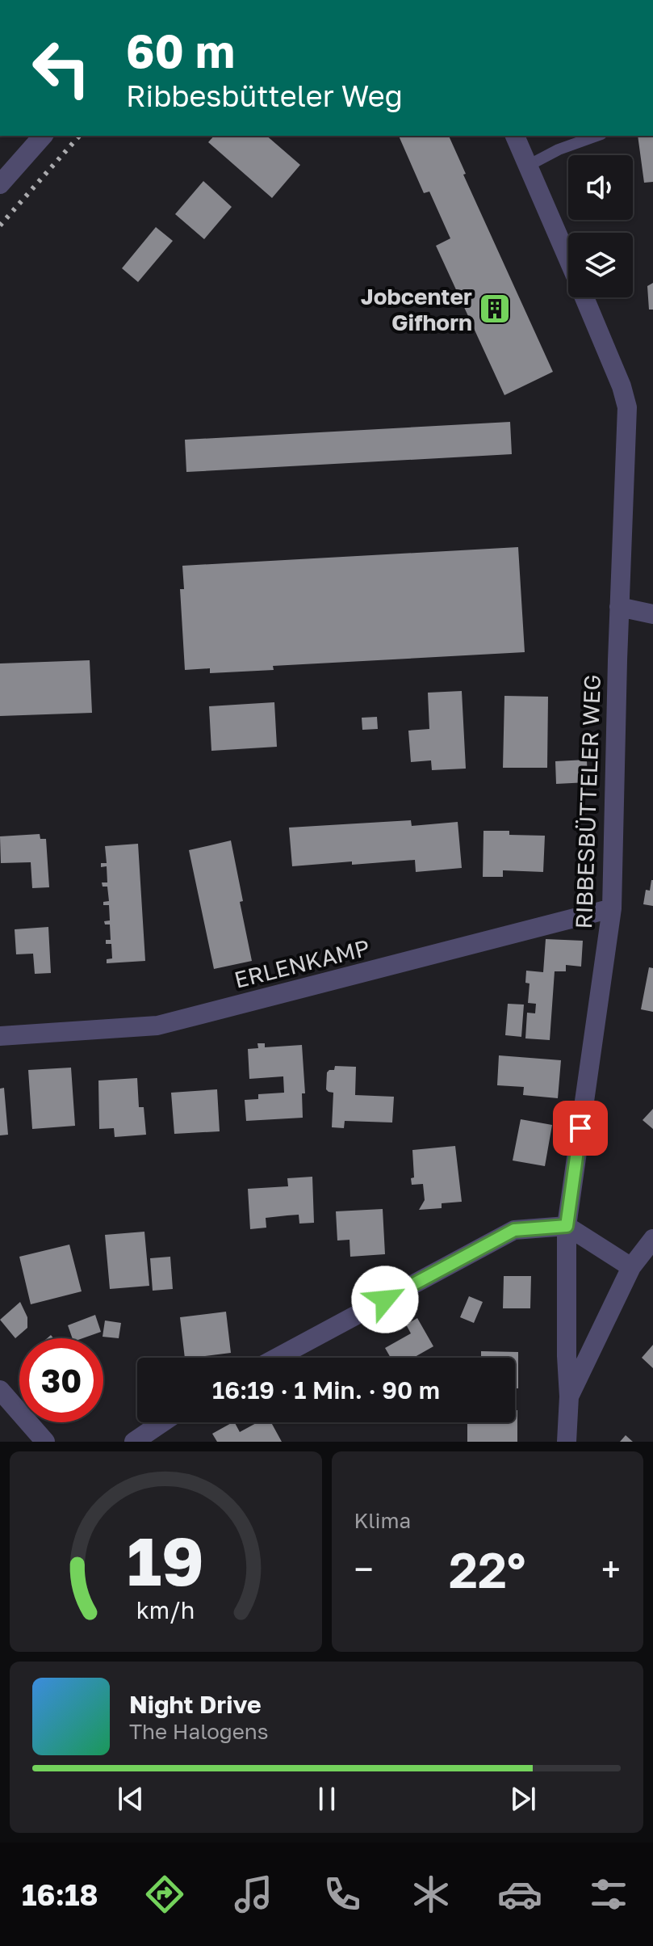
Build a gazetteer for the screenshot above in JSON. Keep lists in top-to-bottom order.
{
  "streets": {
    "street": ["RIBBESBÜTTELER WEG", "ERLENKAMP"]
  },
  "crossings": [
    ["RIBBESBÜTTELER WEG", "ERLENKAMP"]
  ],
  "places": {
    "building": ["Jobcenter Gifhorn"]
  },
  "page": {
    "turn": ["60 m", "Ribbesbütteler Weg"],
    "limit": "30",
    "trip": "16:19 · 1 Min. · 90 m",
    "tile": "Klima",
    "heat": ["−", "22°", "+"],
    "song": ["Night Drive", "The Halogens"],
    "tabs": "16:18",
    "gauge": ["19", "km/h"]
  }
}
